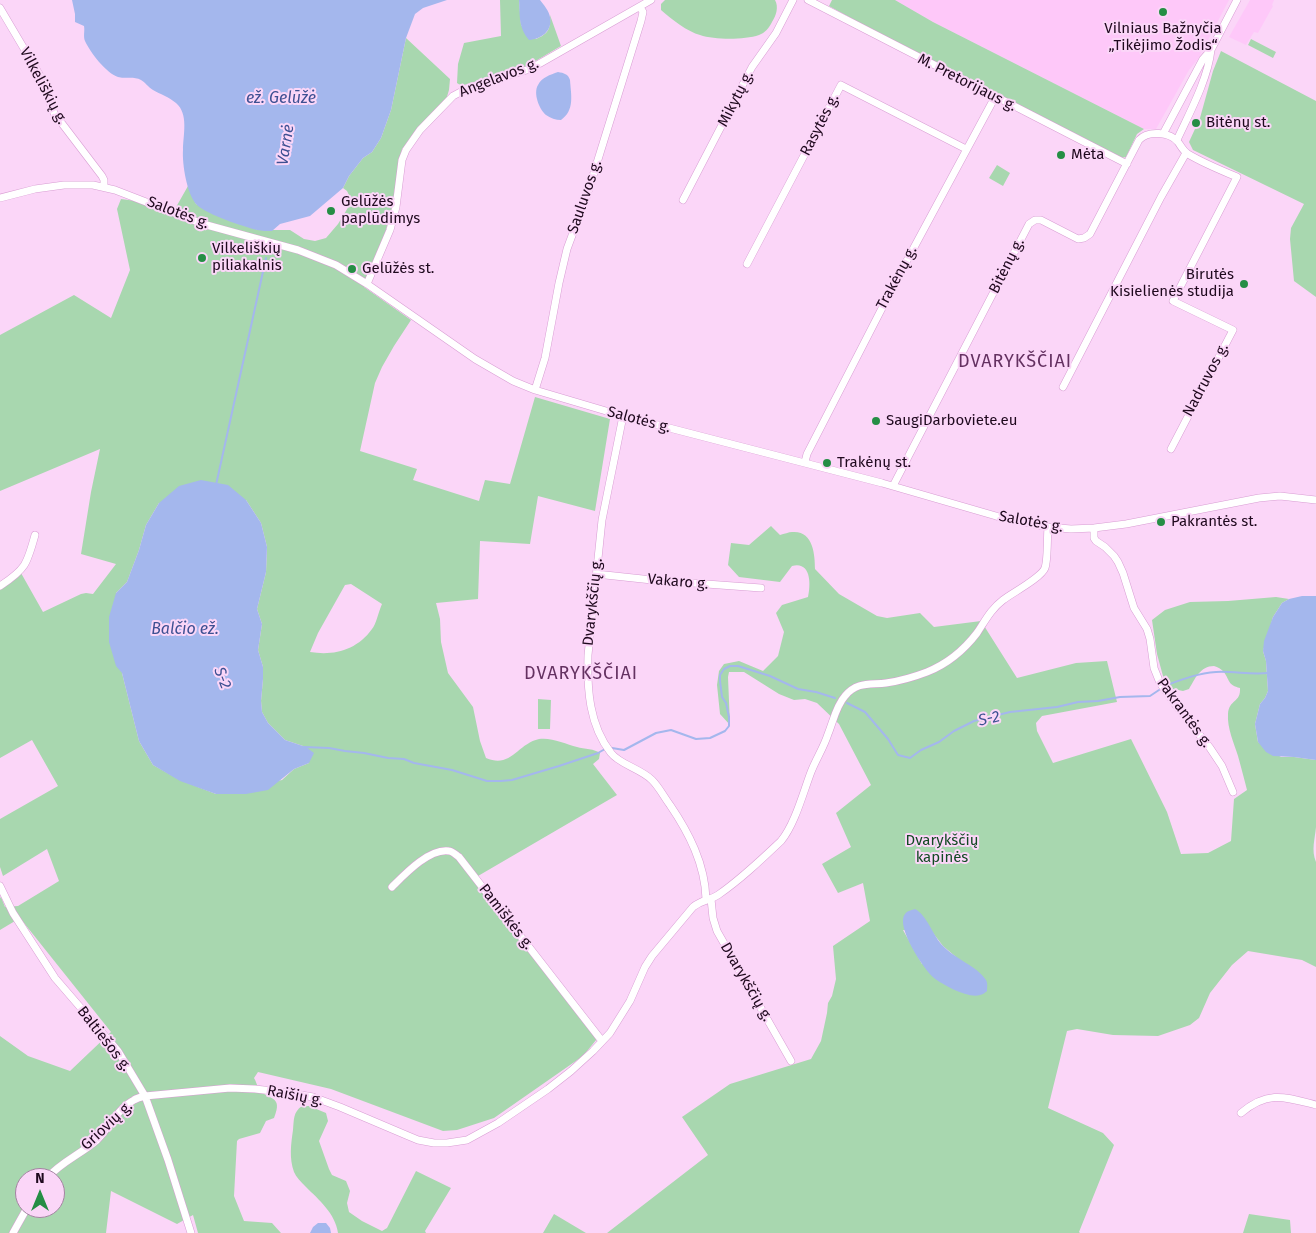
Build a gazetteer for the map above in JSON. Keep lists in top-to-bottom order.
{
  "streets": {
    "street": [
      "Angelavos g.",
      "M. Pretorijaus g.",
      "Vilkeliškių g.",
      "Mikytų g.",
      "Rasytės g.",
      "Sauluvos g.",
      "Salotės g.",
      "Bitėnų g.",
      "Trakėnų g.",
      "Nadruvos g.",
      "Vakaro g.",
      "Dvarykščių g.",
      "Pakrantės g.",
      "Pamiškės g.",
      "Baltiešos g.",
      "Raišių g.",
      "Griovių g."
    ]
  },
  "crossings": [
    ["Angelavos g.", "Sauluvos g."],
    ["Angelavos g.", "Salotės g."],
    ["M. Pretorijaus g.", "Bitėnų g."],
    ["M. Pretorijaus g.", "Trakėnų g."],
    ["Vilkeliškių g.", "Salotės g."],
    ["Rasytės g.", "Trakėnų g."],
    ["Sauluvos g.", "Salotės g."],
    ["Salotės g.", "Bitėnų g."],
    ["Salotės g.", "Trakėnų g."],
    ["Salotės g.", "Dvarykščių g."],
    ["Salotės g.", "Pakrantės g."],
    ["Vakaro g.", "Dvarykščių g."],
    ["Pamiškės g.", "Raišių g."],
    ["Baltiešos g.", "Raišių g."],
    ["Baltiešos g.", "Griovių g."],
    ["Raišių g.", "Griovių g."]
  ],
  "districts": ["DVARYKŠČIAI", "DVARYKŠČIAI"],
  "water": [
    "ež. Gelūžė",
    "Varnė",
    "Balčio ež.",
    "S-2"
  ],
  "parks": ["Dvarykščių kapinės"],
  "places": [
    "Vilniaus Bažnyčia „Tikėjimo Žodis“",
    "Bitėnų st.",
    "Mėta",
    "Gelūžės paplūdimys",
    "Vilkeliškių piliakalnis",
    "Gelūžės st.",
    "Birutės Kisielienės studija",
    "SaugiDarboviete.eu",
    "Trakėnų st.",
    "Pakrantės st."
  ],
  "north": "top"
}
